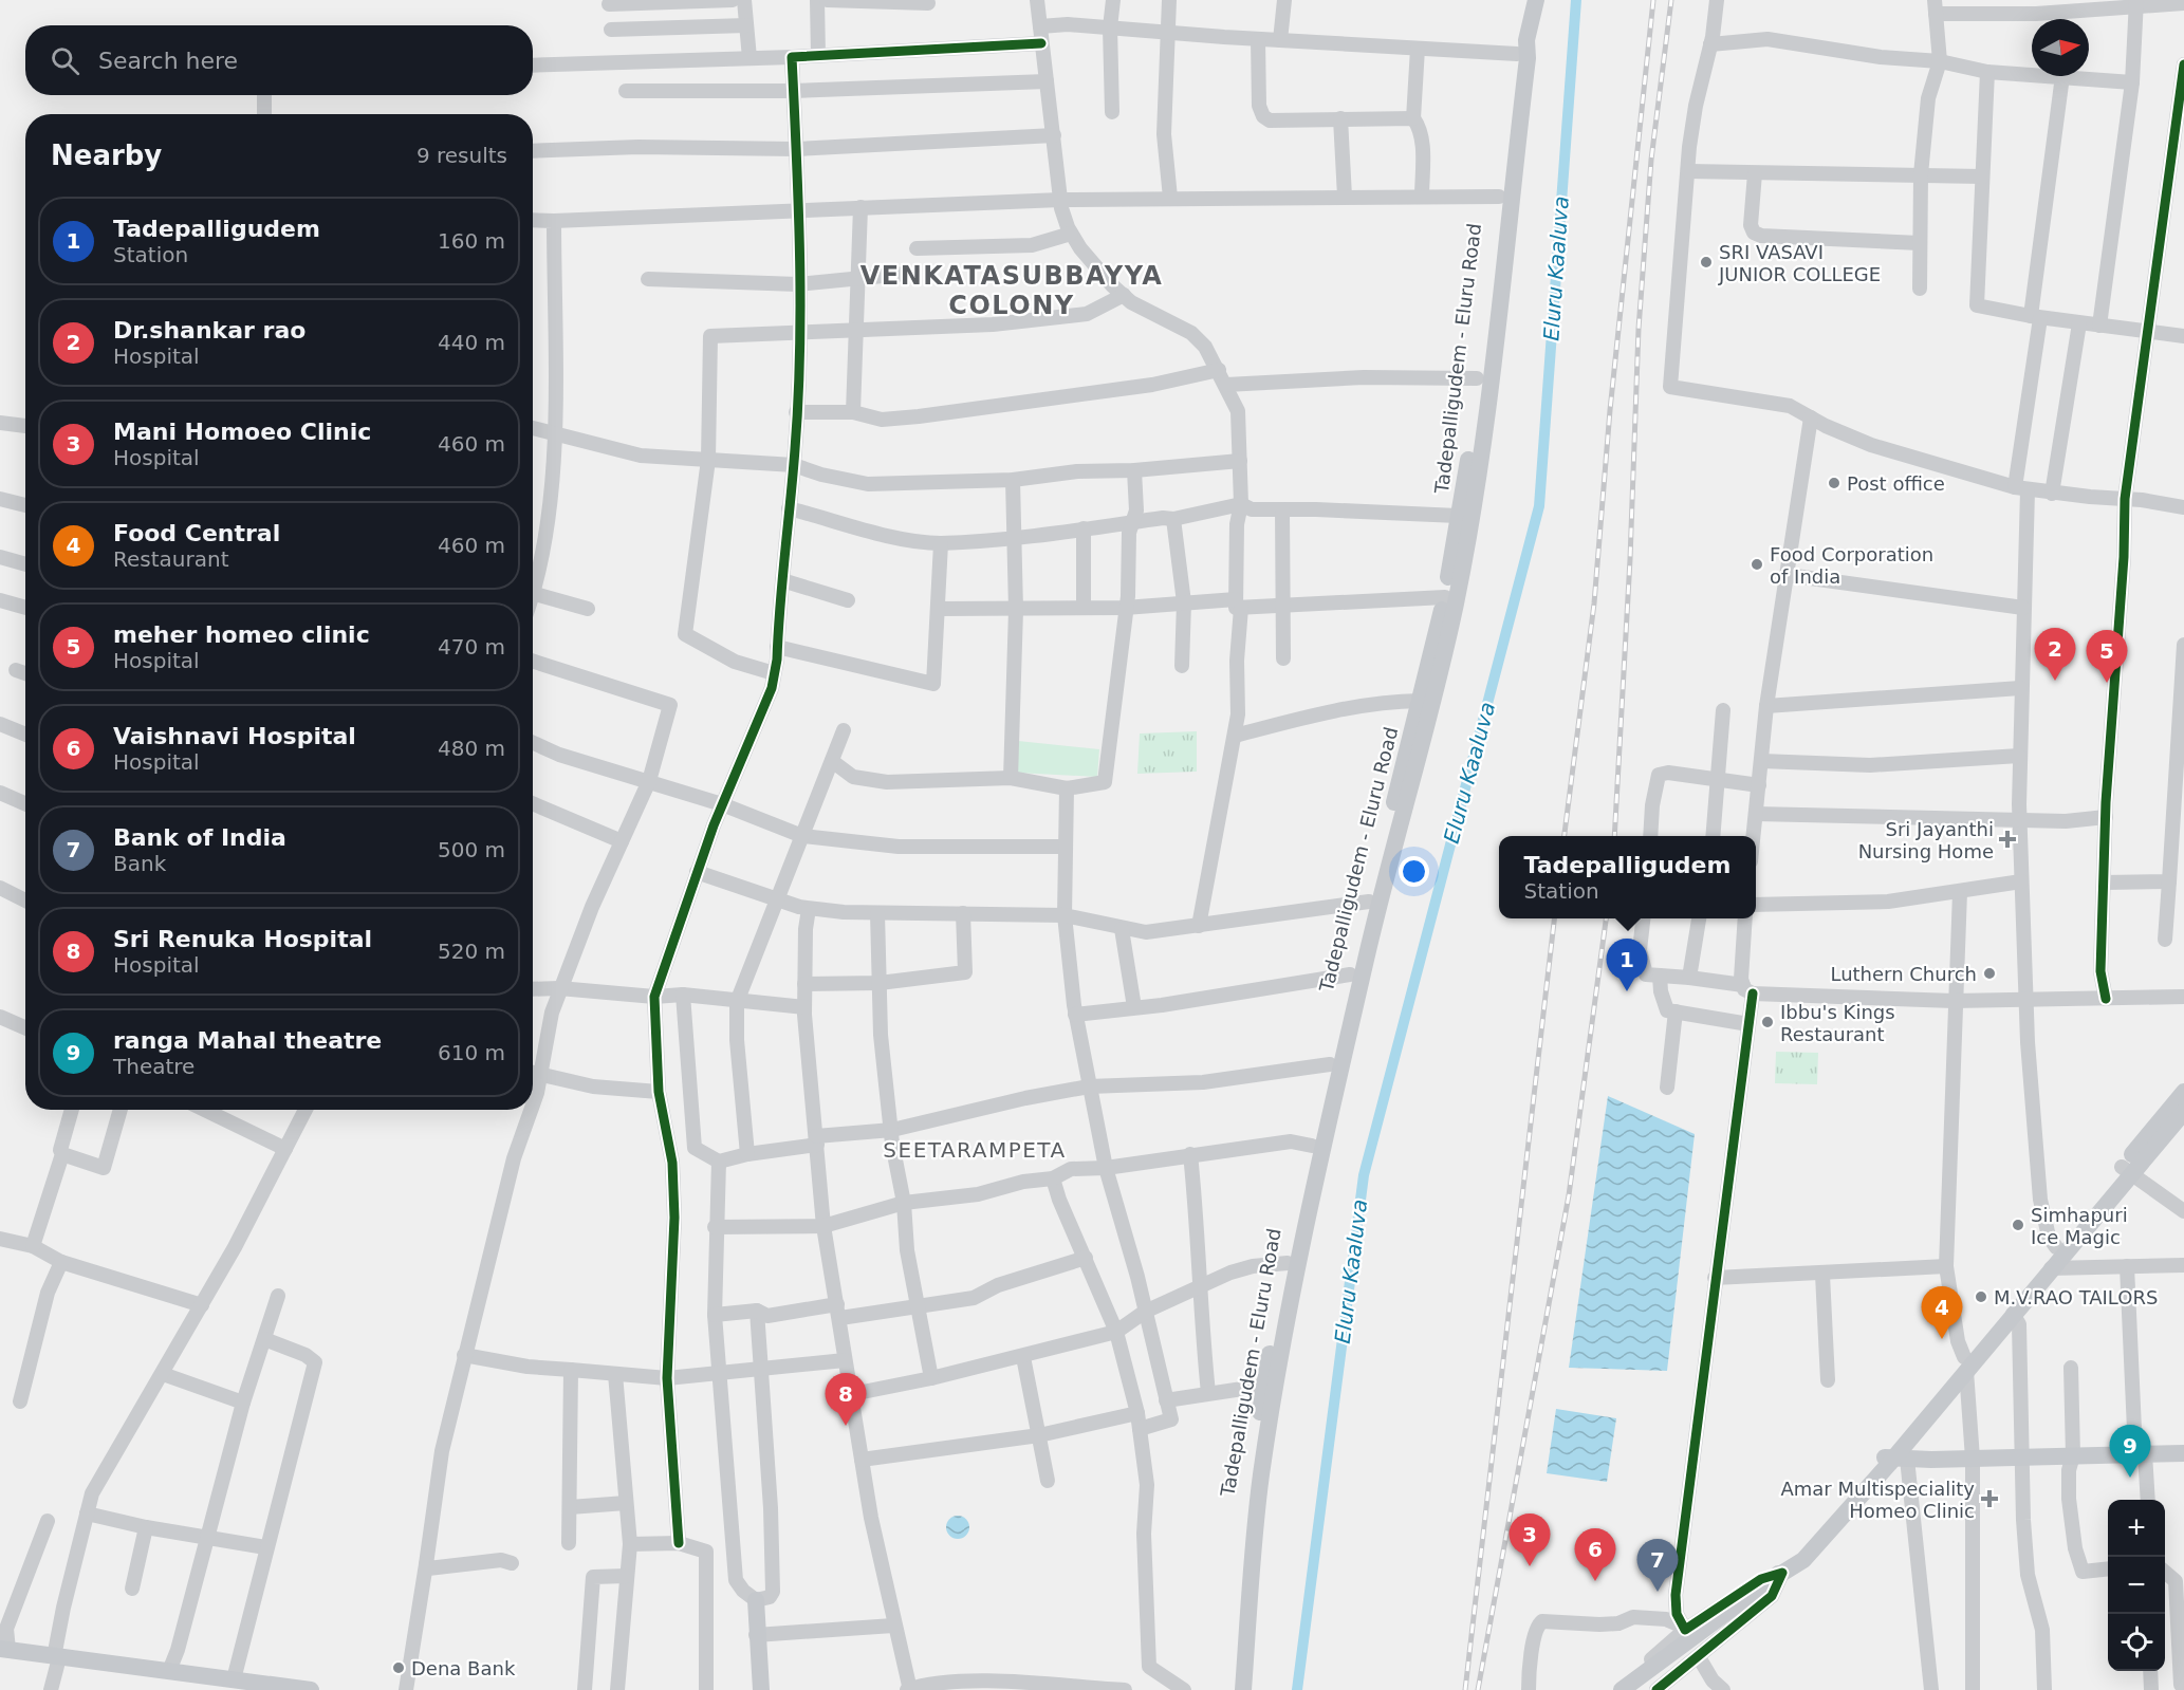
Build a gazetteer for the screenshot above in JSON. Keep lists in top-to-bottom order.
{
  "streets": {
    "main road": ["Tadepalligudem - Eluru Road"]
  },
  "districts": ["VENKATASUBBAYYA COLONY", "SEETARAMPETA"],
  "water": ["Eluru Kaaluva"],
  "places": {
    "other": [
      "SRI VASAVI JUNIOR COLLEGE",
      "Post office",
      "Food Corporation of India",
      "Luthern Church",
      "Ibbu's Kings Restaurant",
      "Simhapuri Ice Magic",
      "M.V.RAO TAILORS",
      "Dena Bank"
    ],
    "health": ["Sri Jayanthi Nursing Home", "Amar Multispeciality Homeo Clinic"]
  },
  "north": "right",
  "page": {
    "search": "Search here",
    "heading": ["Nearby", "9 results"],
    "list": [
      {
        "mark": "1",
        "name": "Tadepalligudem",
        "note": "Station",
        "value": "160 m"
      },
      {
        "mark": "2",
        "name": "Dr.shankar rao",
        "note": "Hospital",
        "value": "440 m"
      },
      {
        "mark": "3",
        "name": "Mani Homoeo Clinic",
        "note": "Hospital",
        "value": "460 m"
      },
      {
        "mark": "4",
        "name": "Food Central",
        "note": "Restaurant",
        "value": "460 m"
      },
      {
        "mark": "5",
        "name": "meher homeo clinic",
        "note": "Hospital",
        "value": "470 m"
      },
      {
        "mark": "6",
        "name": "Vaishnavi Hospital",
        "note": "Hospital",
        "value": "480 m"
      },
      {
        "mark": "7",
        "name": "Bank of India",
        "note": "Bank",
        "value": "500 m"
      },
      {
        "mark": "8",
        "name": "Sri Renuka Hospital",
        "note": "Hospital",
        "value": "520 m"
      },
      {
        "mark": "9",
        "name": "ranga Mahal theatre",
        "note": "Theatre",
        "value": "610 m"
      }
    ],
    "pins": [
      "2",
      "5",
      "1",
      "4",
      "8",
      "9",
      "3",
      "6",
      "7"
    ],
    "popup": ["Tadepalligudem", "Station"],
    "map_buttons": ["+", "−"]
  }
}
